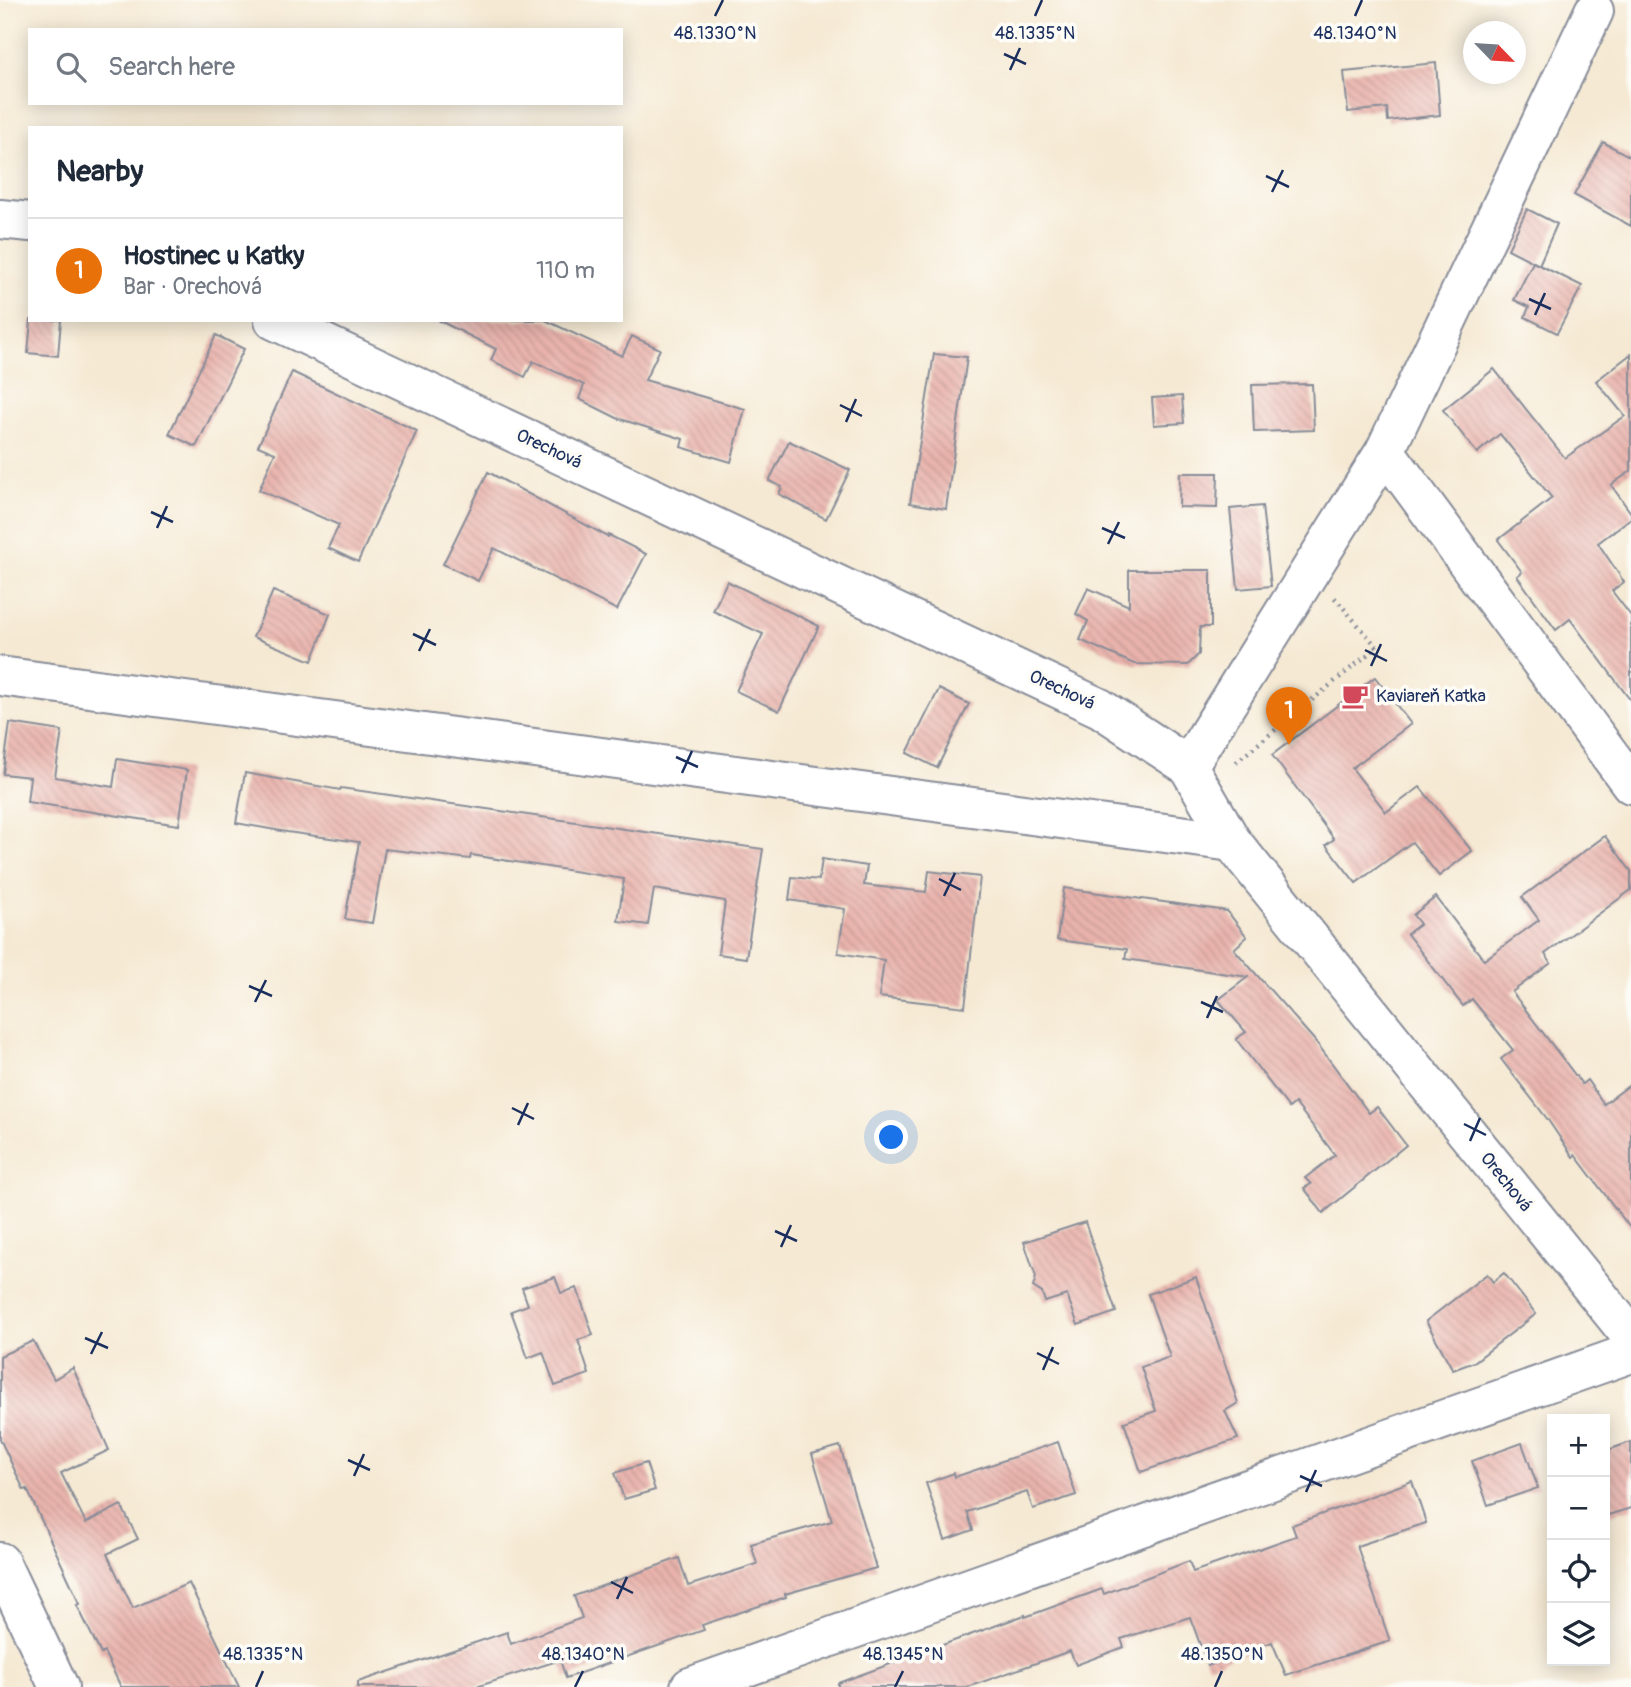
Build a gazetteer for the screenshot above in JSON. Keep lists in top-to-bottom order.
{
  "streets": {
    "street": ["Orechová"]
  },
  "places": {
    "cafe": ["Kaviareň Katka"]
  },
  "north": "bottom right",
  "page": {
    "search": "Search here",
    "heading": "Nearby",
    "list": [
      {
        "mark": "1",
        "name": "Hostinec u Katky",
        "note": "Bar · Orechová",
        "value": "110 m"
      }
    ],
    "pins": "1",
    "map_buttons": ["+", "−"]
  },
  "coordinates": [
    "48.1330°N",
    "48.1335°N",
    "48.1340°N",
    "48.1345°N",
    "48.1350°N"
  ]
}
